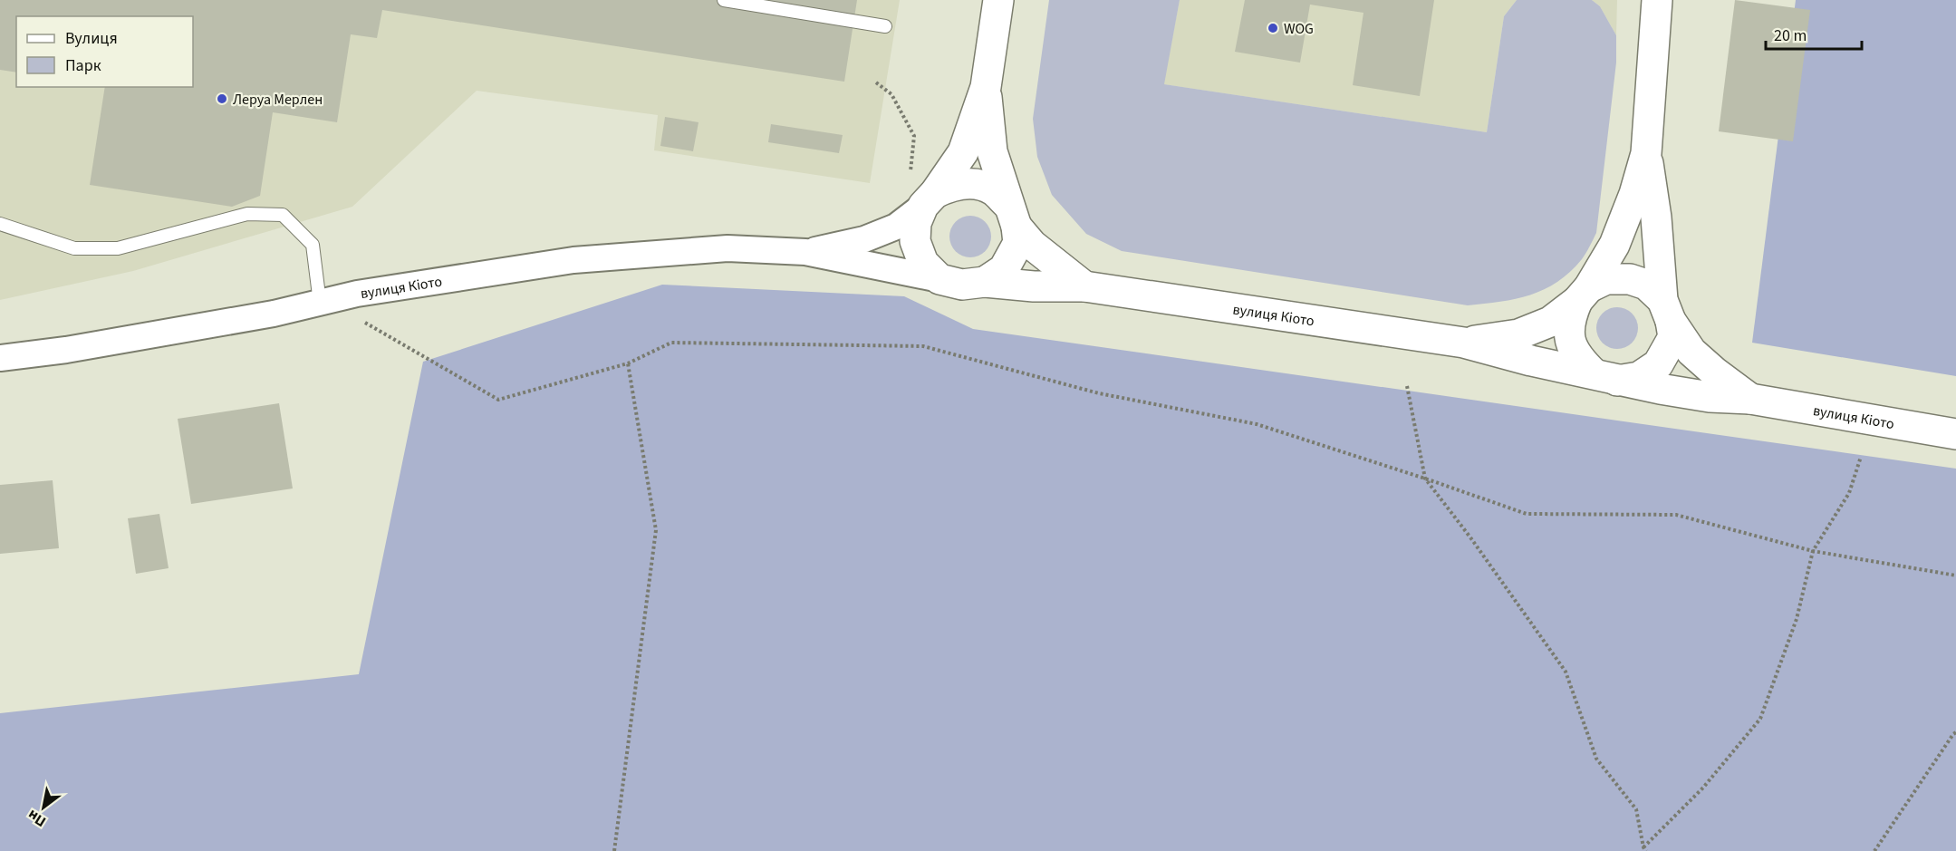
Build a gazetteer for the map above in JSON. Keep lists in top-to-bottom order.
{
  "streets": {
    "street": ["вулиця Кіото"]
  },
  "places": ["WOG", "Леруа Мерлен"],
  "legend": ["Вулиця", "Парк"],
  "scale_bar": "20 m",
  "north": "bottom left"
}
